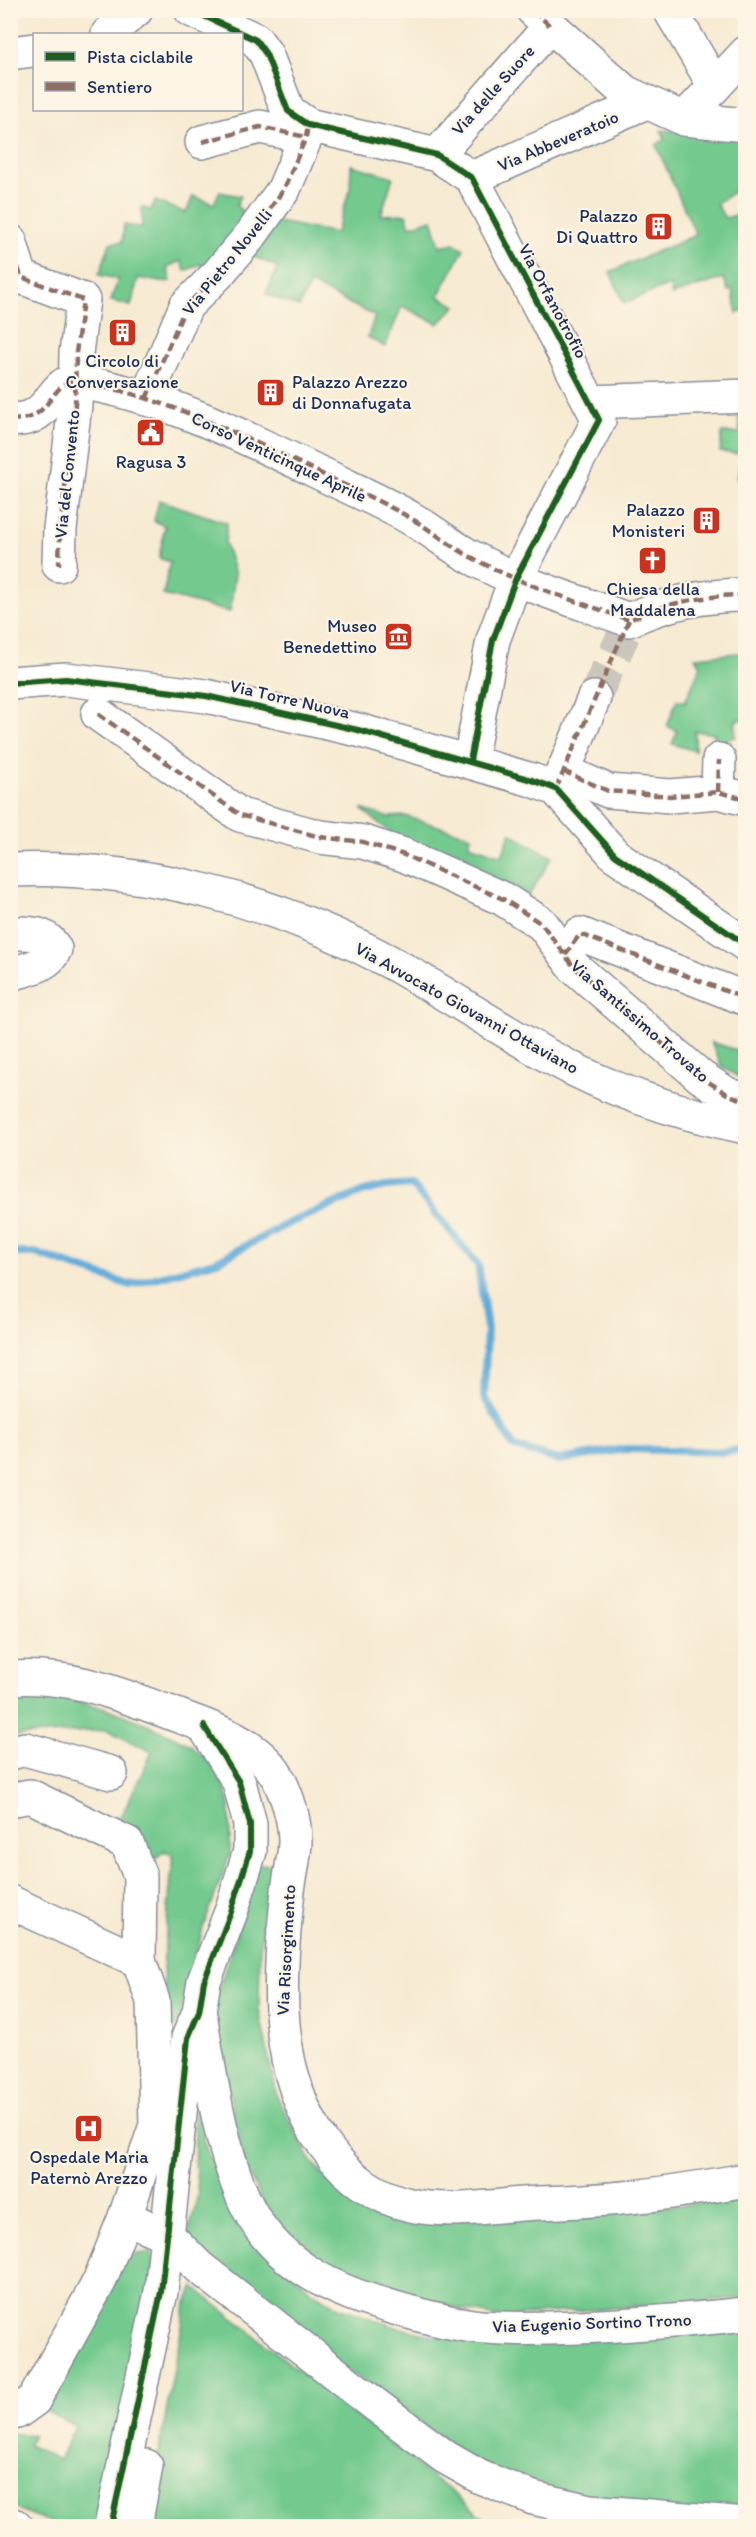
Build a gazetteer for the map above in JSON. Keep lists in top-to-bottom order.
{
  "streets": {
    "street": [
      "Via delle Suore",
      "Via Abbeveratoio",
      "Via Pietro Novelli",
      "Via Orfanotrofio",
      "Corso Venticinque Aprile",
      "Via del Convento",
      "Via Torre Nuova",
      "Via Avvocato Giovanni Ottaviano",
      "Via Santissimo Trovato",
      "Via Risorgimento",
      "Via Eugenio Sortino Trono"
    ]
  },
  "crossings": [
    ["Via delle Suore", "Via Orfanotrofio"],
    ["Via Abbeveratoio", "Via Orfanotrofio"],
    ["Via Pietro Novelli", "Via Orfanotrofio"],
    ["Via Pietro Novelli", "Corso Venticinque Aprile"],
    ["Via Orfanotrofio", "Corso Venticinque Aprile"],
    ["Via Orfanotrofio", "Via Torre Nuova"],
    ["Corso Venticinque Aprile", "Via del Convento"]
  ],
  "places": {
    "building": [
      "Palazzo Di Quattro",
      "Circolo di Conversazione",
      "Palazzo Arezzo di Donnafugata",
      "Palazzo Monisteri"
    ],
    "public building": ["Ragusa 3"],
    "church": ["Chiesa della Maddalena"],
    "museum": ["Museo Benedettino"],
    "hospital": ["Ospedale Maria Paternò Arezzo"]
  },
  "legend": ["Pista ciclabile", "Sentiero"]
}
